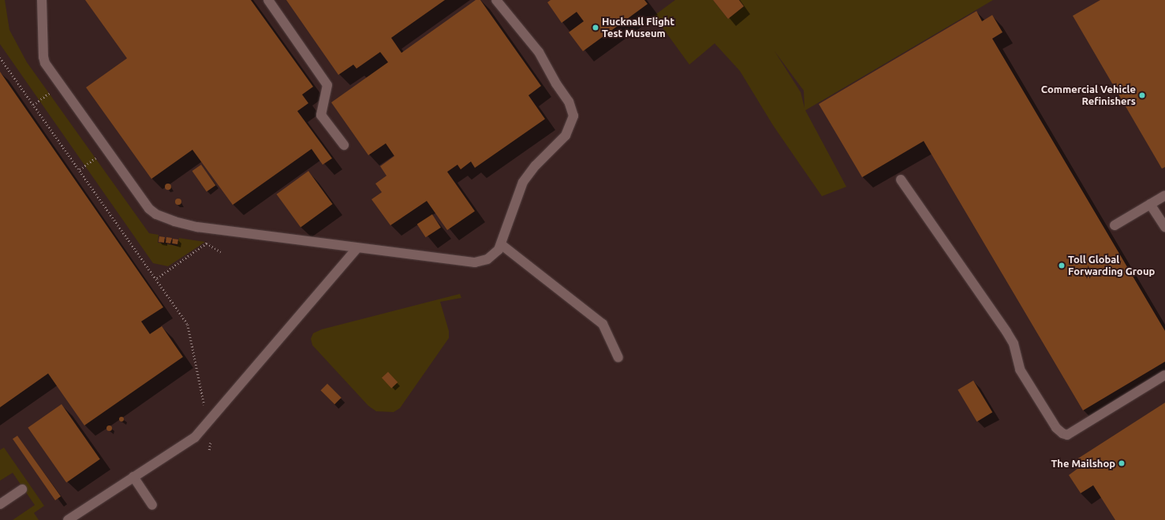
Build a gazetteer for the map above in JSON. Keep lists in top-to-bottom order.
{
  "places": [
    "Hucknall Flight Test Museum",
    "Commercial Vehicle Refinishers",
    "Toll Global Forwarding Group",
    "The Mailshop"
  ]
}
